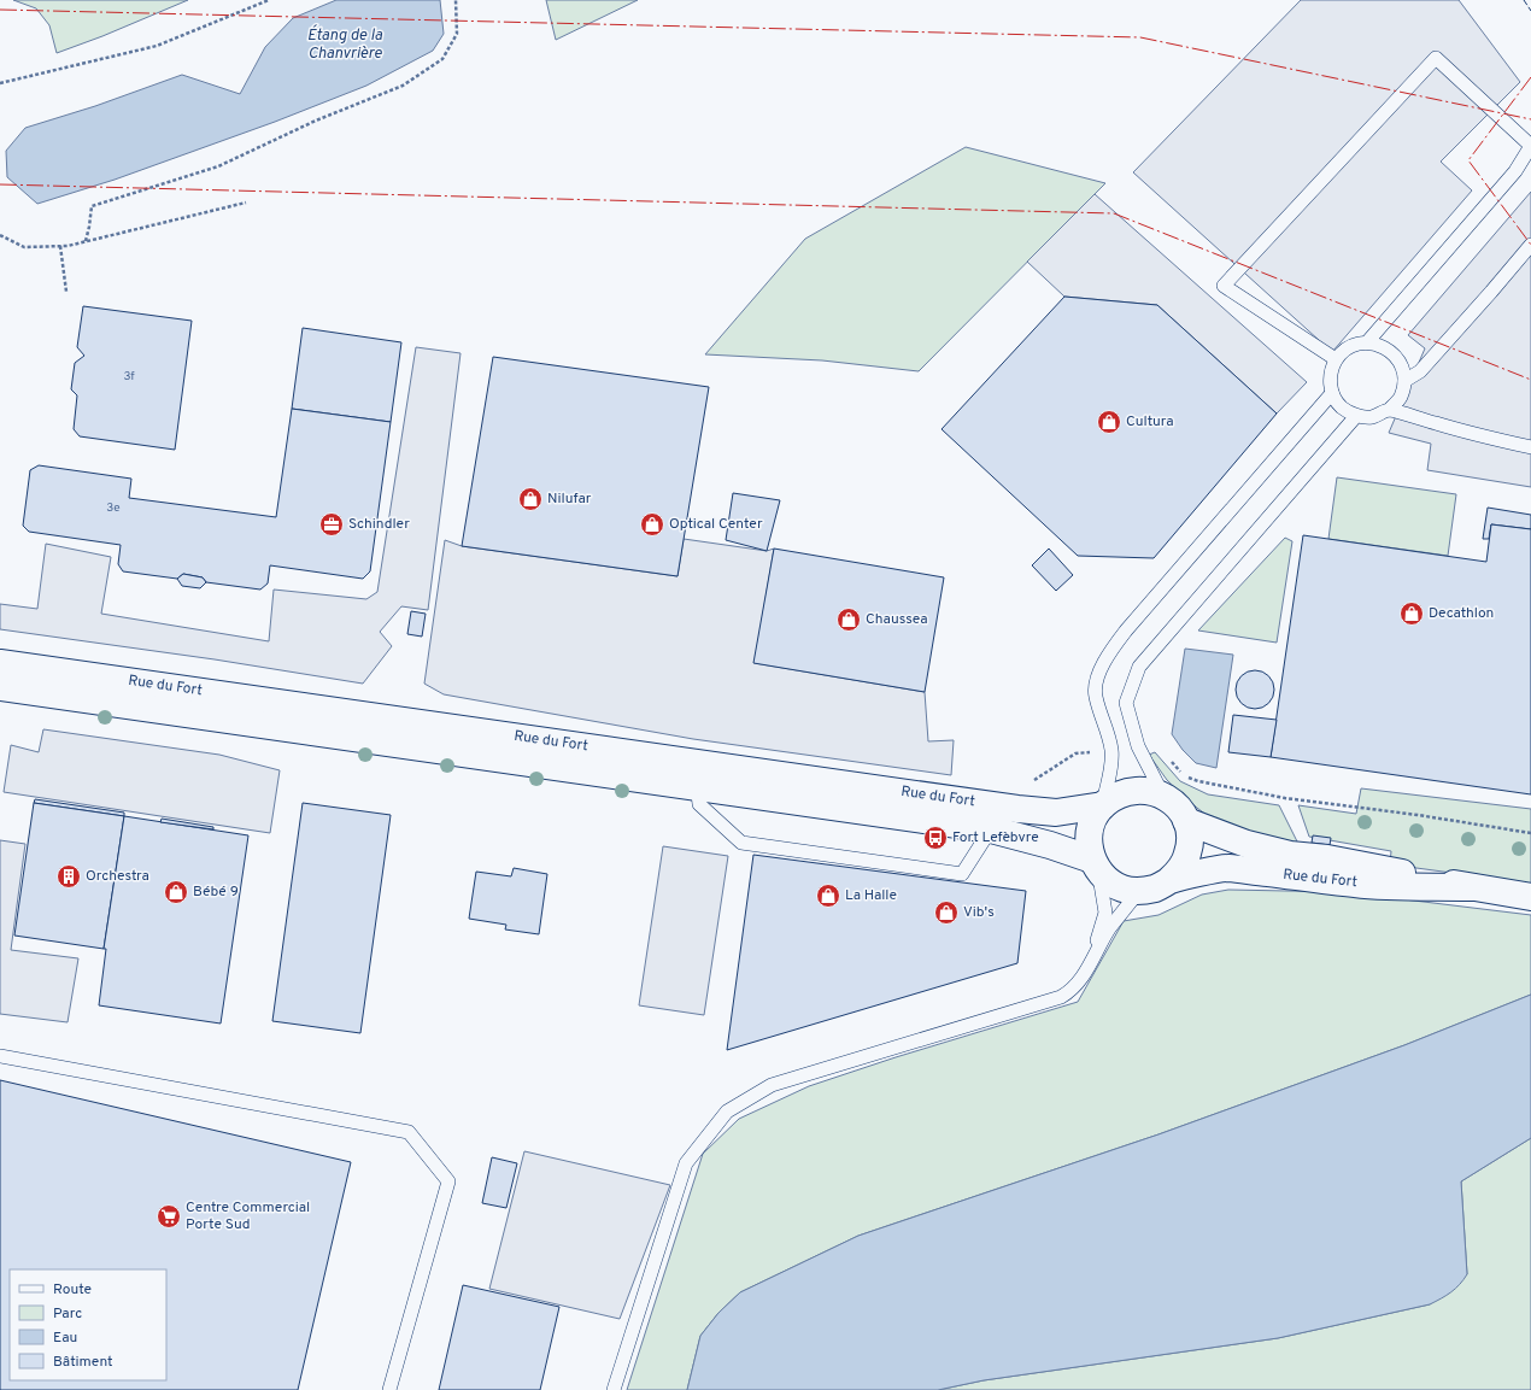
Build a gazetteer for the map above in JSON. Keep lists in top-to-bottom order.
{
  "streets": {
    "main road": ["Rue du Fort"]
  },
  "water": ["Étang de la Chanvrière"],
  "places": {
    "shop": [
      "Cultura",
      "Nilufar",
      "Optical Center",
      "Decathlon",
      "Chaussea",
      "Bébé 9",
      "La Halle",
      "Vib's"
    ],
    "office": ["Schindler"],
    "bus stop": ["Fort Lefèbvre"],
    "building": ["Orchestra"],
    "supermarket": ["Centre Commercial Porte Sud"]
  },
  "house_numbers": ["3f", "3e"],
  "legend": [
    "Route",
    "Parc",
    "Eau",
    "Bâtiment"
  ]
}
